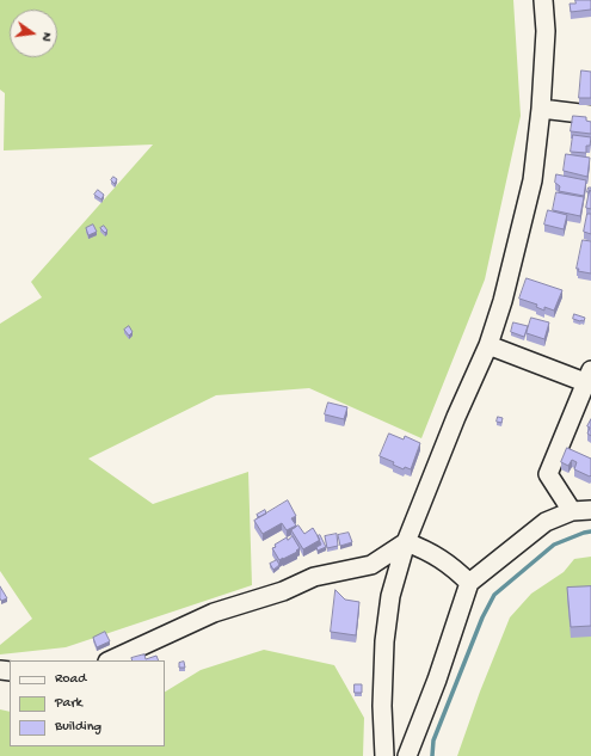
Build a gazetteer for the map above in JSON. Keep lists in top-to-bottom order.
{
  "legend": ["Road", "Park", "Building"],
  "north": "right"
}
